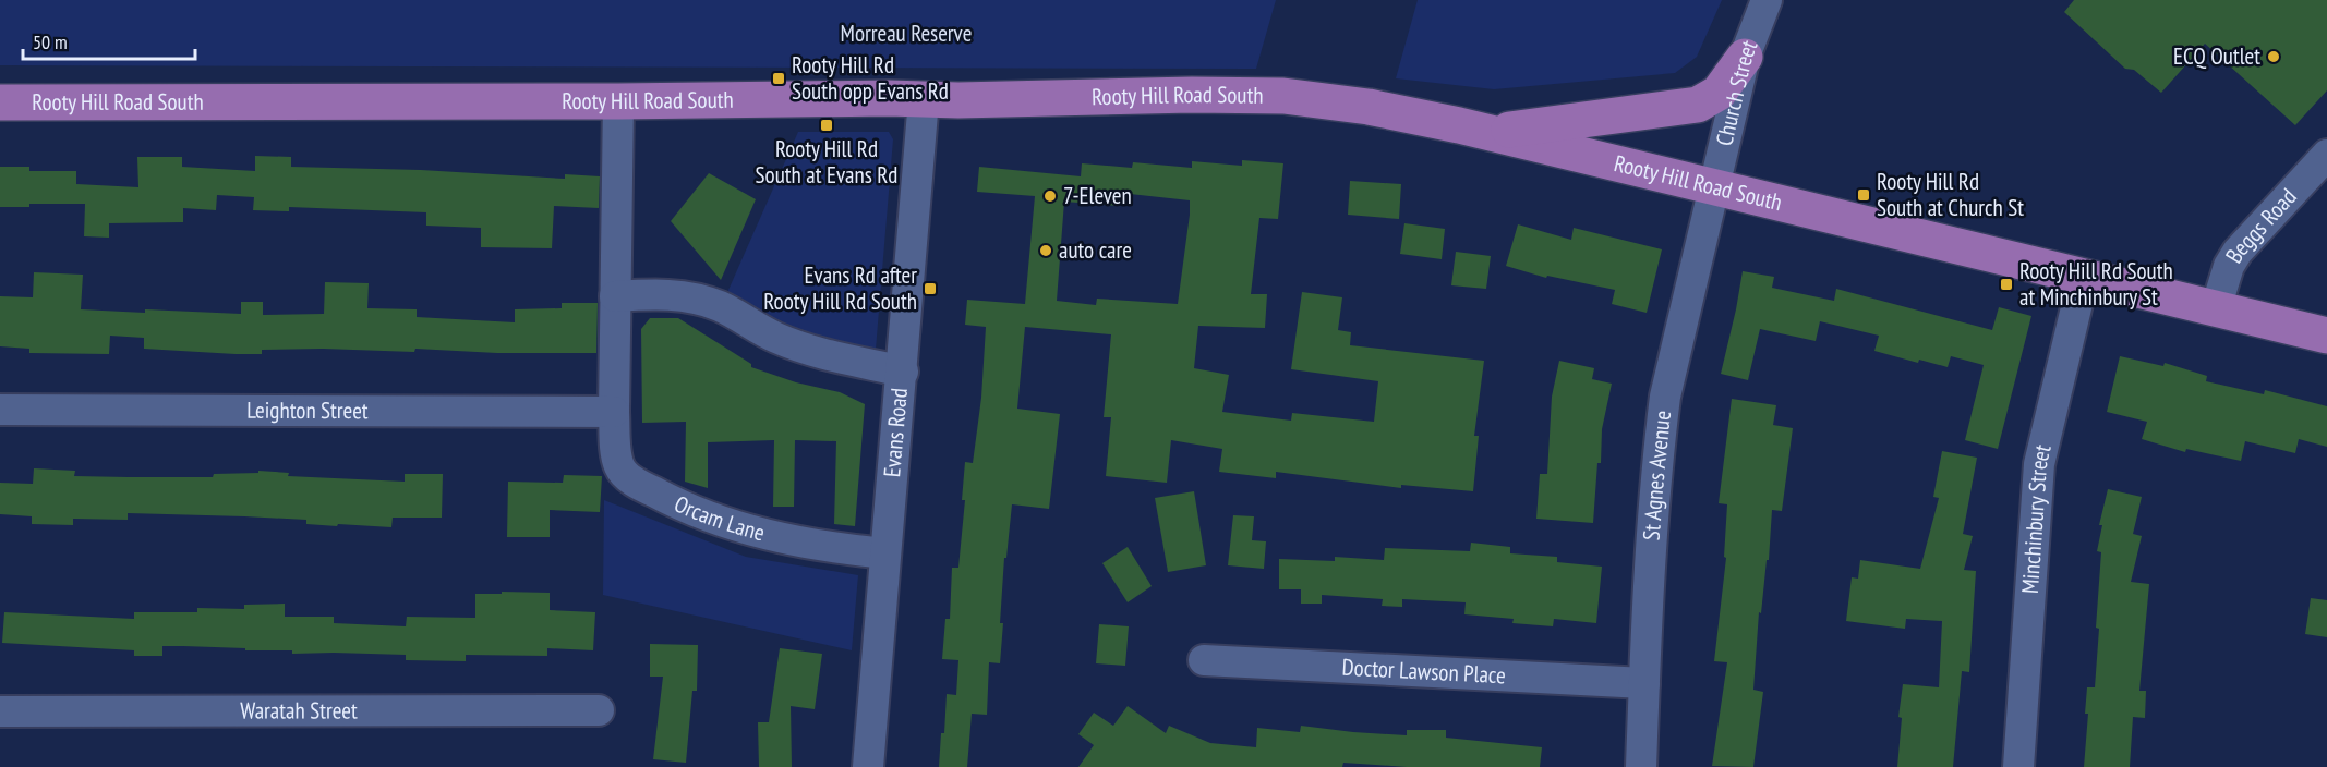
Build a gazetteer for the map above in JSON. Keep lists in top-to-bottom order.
{
  "streets": {
    "main road": ["Rooty Hill Road South"],
    "street": [
      "Church Street",
      "Beggs Road",
      "Leighton Street",
      "Evans Road",
      "St Agnes Avenue",
      "Orcam Lane",
      "Minchinbury Street",
      "Doctor Lawson Place",
      "Waratah Street"
    ]
  },
  "crossings": [
    ["Church Street", "Rooty Hill Road South"],
    ["Church Street", "St Agnes Avenue"],
    ["Rooty Hill Road South", "Beggs Road"],
    ["Rooty Hill Road South", "Evans Road"],
    ["Rooty Hill Road South", "St Agnes Avenue"],
    ["Rooty Hill Road South", "Minchinbury Street"],
    ["Leighton Street", "Orcam Lane"],
    ["Evans Road", "Orcam Lane"],
    ["St Agnes Avenue", "Doctor Lawson Place"]
  ],
  "parks": ["Morreau Reserve"],
  "places": {
    "other": ["ECQ Outlet", "7-Eleven", "auto care"],
    "transit": [
      "Rooty Hill Rd South opp Evans Rd",
      "Rooty Hill Rd South at Evans Rd",
      "Rooty Hill Rd South at Church St",
      "Rooty Hill Rd South at Minchinbury St",
      "Evans Rd after Rooty Hill Rd South"
    ]
  },
  "scale_bar": "50 m"
}
